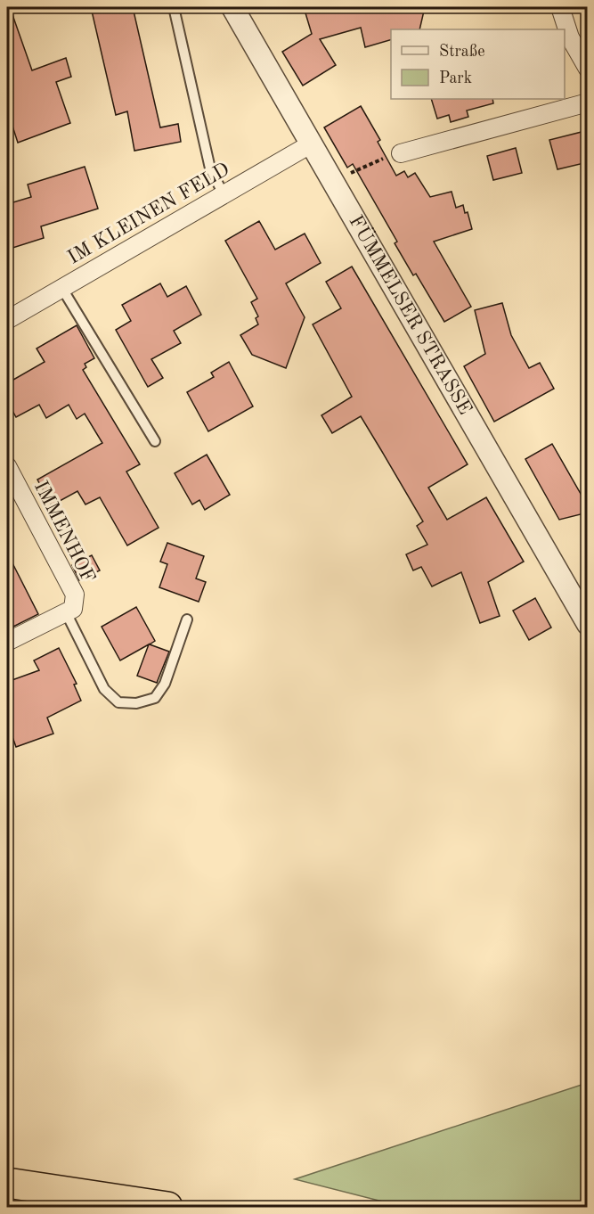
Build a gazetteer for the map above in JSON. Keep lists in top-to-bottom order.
{
  "streets": {
    "street": ["IM KLEINEN FELD", "FÜMMELSER STRASSE", "IMMENHOF"]
  },
  "crossings": [
    ["IM KLEINEN FELD", "FÜMMELSER STRASSE"]
  ],
  "legend": ["Straße", "Park"]
}
